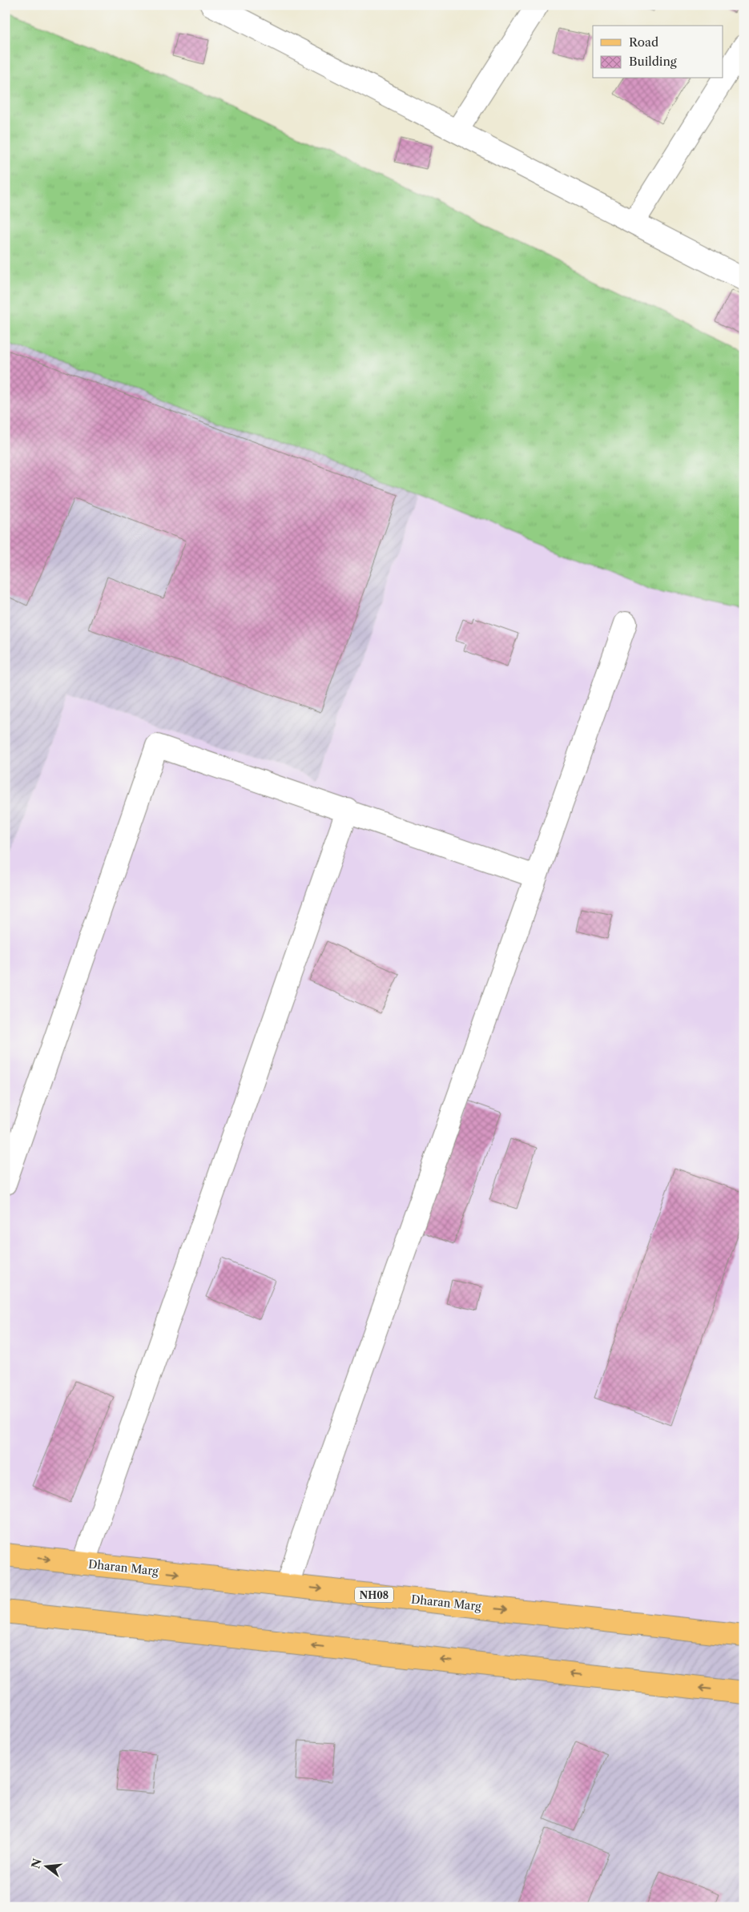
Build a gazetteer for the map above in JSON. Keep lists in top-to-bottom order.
{
  "streets": {
    "main road": ["Dharan Marg", "NH08"]
  },
  "legend": ["Road", "Building"],
  "north": "left"
}
